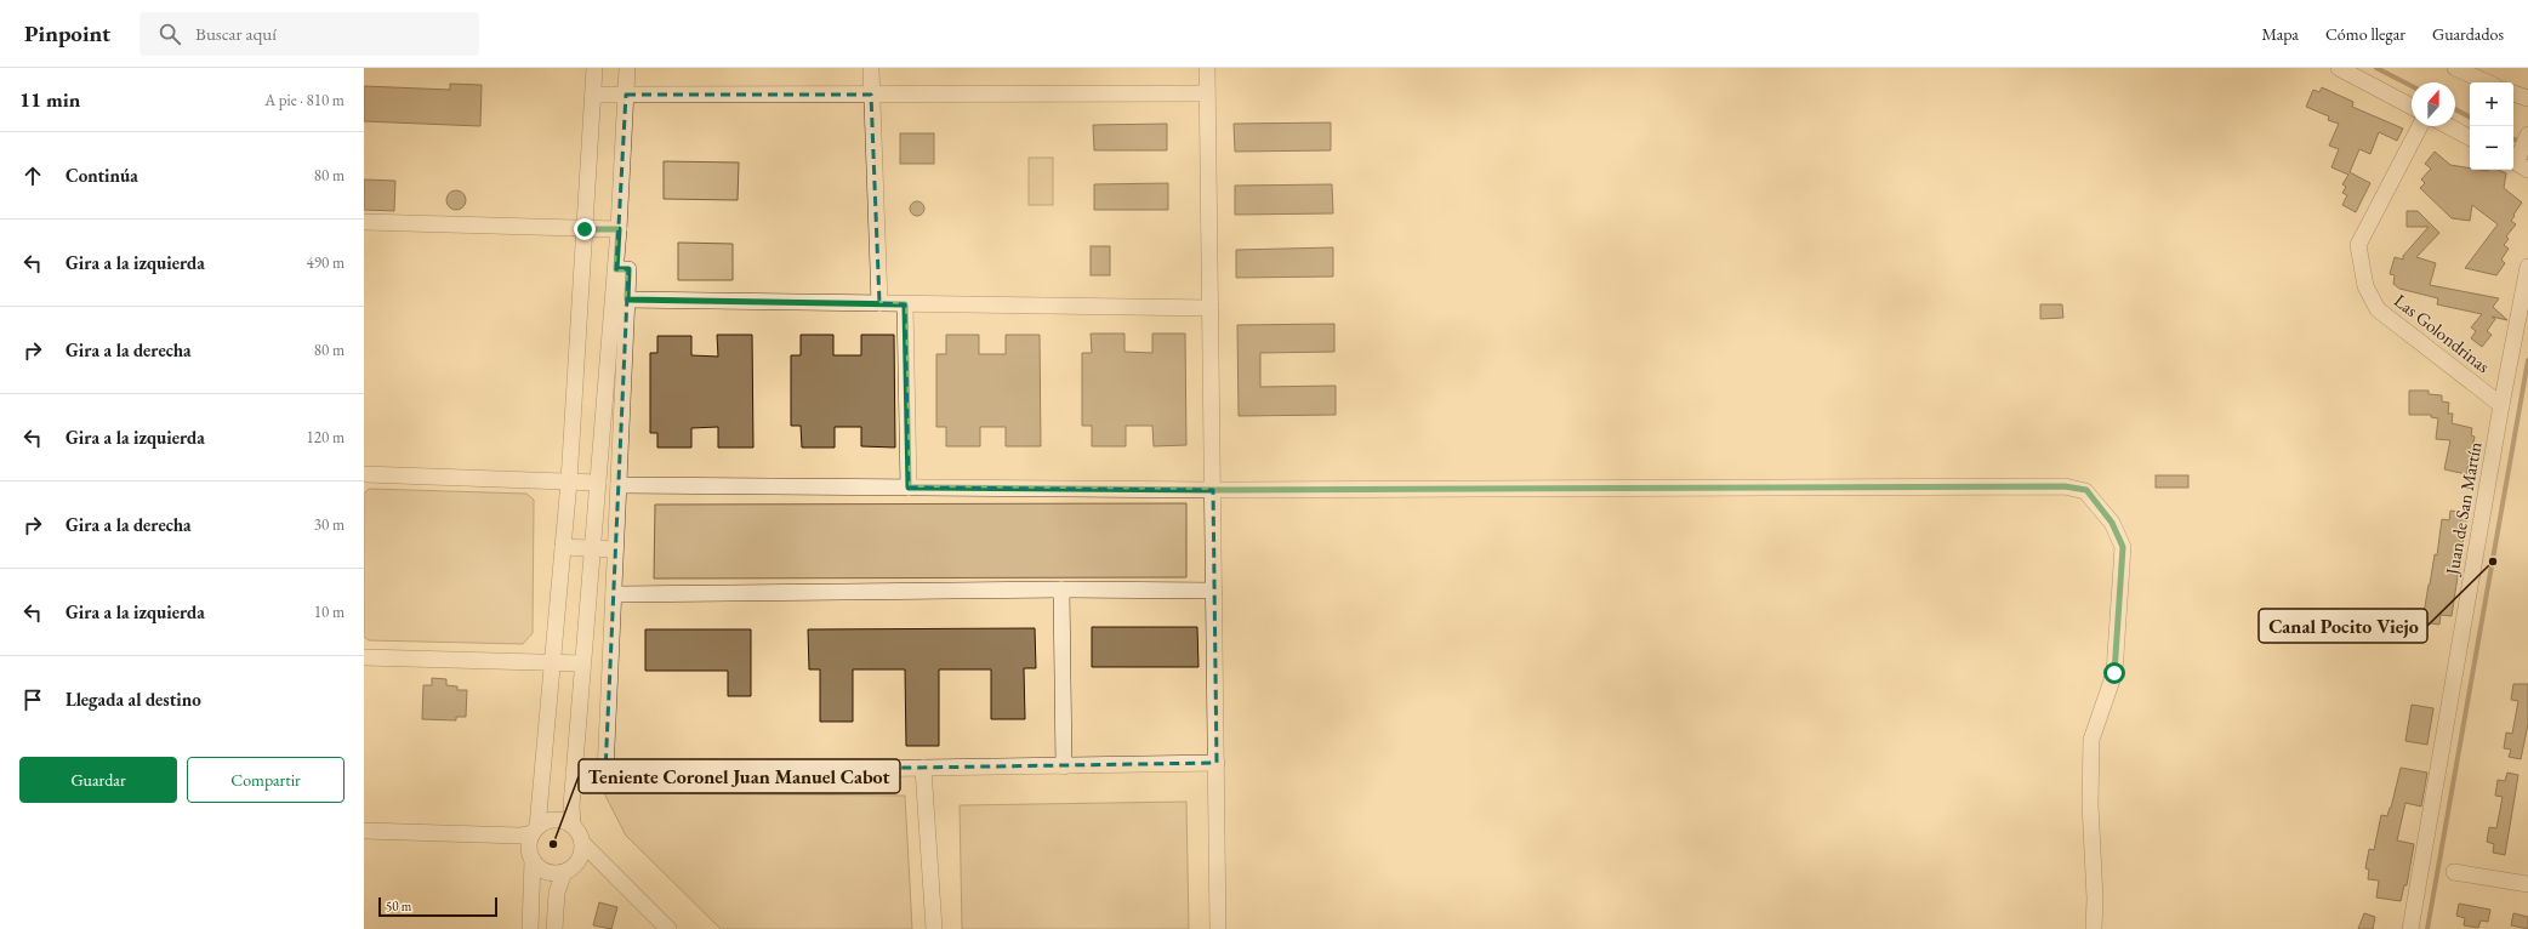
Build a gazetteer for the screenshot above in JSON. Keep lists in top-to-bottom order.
{
  "streets": {
    "street": ["Las Golondrinas", "Juan de San Martín"]
  },
  "crossings": [
    ["Las Golondrinas", "Juan de San Martín"]
  ],
  "places": ["Canal Pocito Viejo", "Teniente Coronel Juan Manuel Cabot"],
  "scale_bar": "50 m",
  "north": "top",
  "page": {
    "header": "Pinpoint",
    "search": "Buscar aquí",
    "nav": ["Mapa", "Cómo llegar", "Guardados"],
    "heading": ["11 min", "A pie · 810 m"],
    "map_buttons": ["+", "−"],
    "list": [
      ["Continúa", "80 m"],
      ["Gira a la izquierda", "490 m"],
      ["Gira a la derecha", "80 m"],
      ["Gira a la izquierda", "120 m"],
      ["Gira a la derecha", "30 m"],
      ["Gira a la izquierda", "10 m"],
      "Llegada al destino"
    ],
    "buttons": ["Guardar", "Compartir"],
    "scale": "50 m"
  }
}
